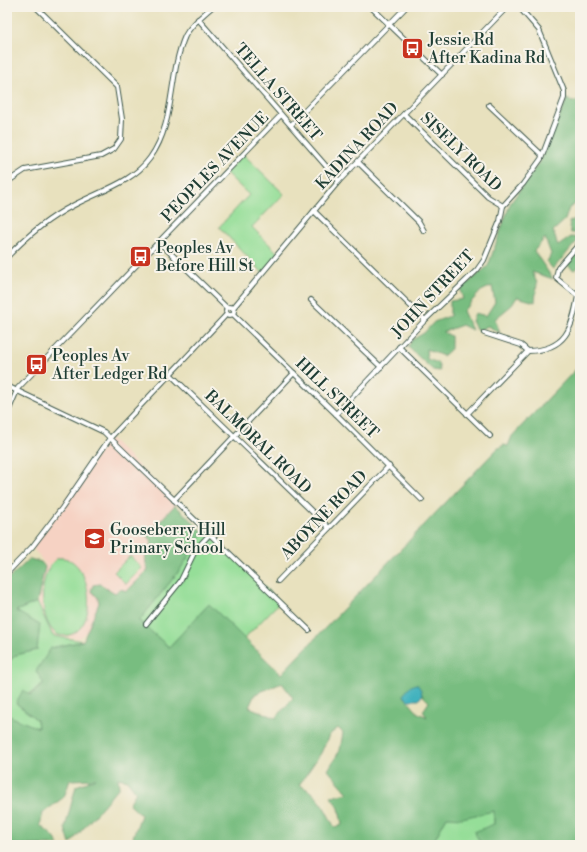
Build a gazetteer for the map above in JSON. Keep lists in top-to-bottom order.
{
  "streets": {
    "street": [
      "TELLA STREET",
      "KADINA ROAD",
      "SISELY ROAD",
      "PEOPLES AVENUE",
      "JOHN STREET",
      "HILL STREET",
      "BALMORAL ROAD",
      "ABOYNE ROAD"
    ]
  },
  "crossings": [
    ["TELLA STREET", "KADINA ROAD"],
    ["TELLA STREET", "PEOPLES AVENUE"],
    ["KADINA ROAD", "SISELY ROAD"],
    ["SISELY ROAD", "JOHN STREET"],
    ["JOHN STREET", "HILL STREET"],
    ["HILL STREET", "ABOYNE ROAD"],
    ["BALMORAL ROAD", "ABOYNE ROAD"]
  ],
  "places": {
    "bus stop": ["Jessie Rd After Kadina Rd", "Peoples Av Before Hill St", "Peoples Av After Ledger Rd"],
    "school or university": ["Gooseberry Hill Primary School"]
  }
}
